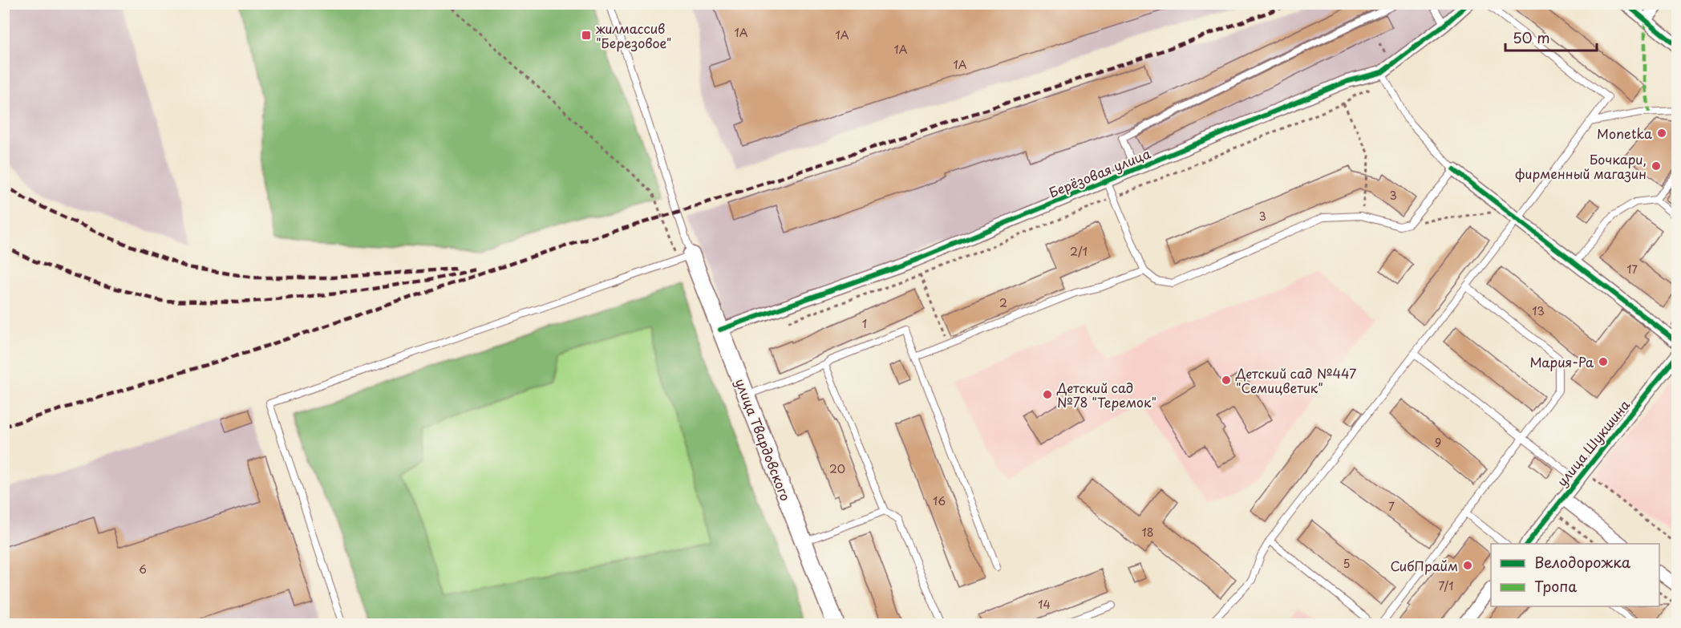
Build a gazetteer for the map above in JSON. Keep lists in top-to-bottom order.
{
  "streets": {
    "street": ["Берёзовая улица", "улица Твардовского", "улица Шукшина"]
  },
  "crossings": [
    ["Берёзовая улица", "улица Твардовского"]
  ],
  "places": {
    "transit": ["жилмассив \"Березовое\""],
    "other": [
      "Monetka",
      "Бочкари, фирменный магазин",
      "Мария-Ра",
      "Детский сад №447 \"Семицветик\"",
      "Детский сад №78 \"Теремок\"",
      "СибПрайм"
    ]
  },
  "house_numbers": [
    "1А",
    "1А",
    "1А",
    "1А",
    "3",
    "3",
    "2/1",
    "17",
    "2",
    "13",
    "1",
    "9",
    "20",
    "16",
    "7",
    "18",
    "5",
    "6",
    "7/1",
    "14"
  ],
  "legend": ["Велодорожка", "Тропа"],
  "scale_bar": "50 m"
}
